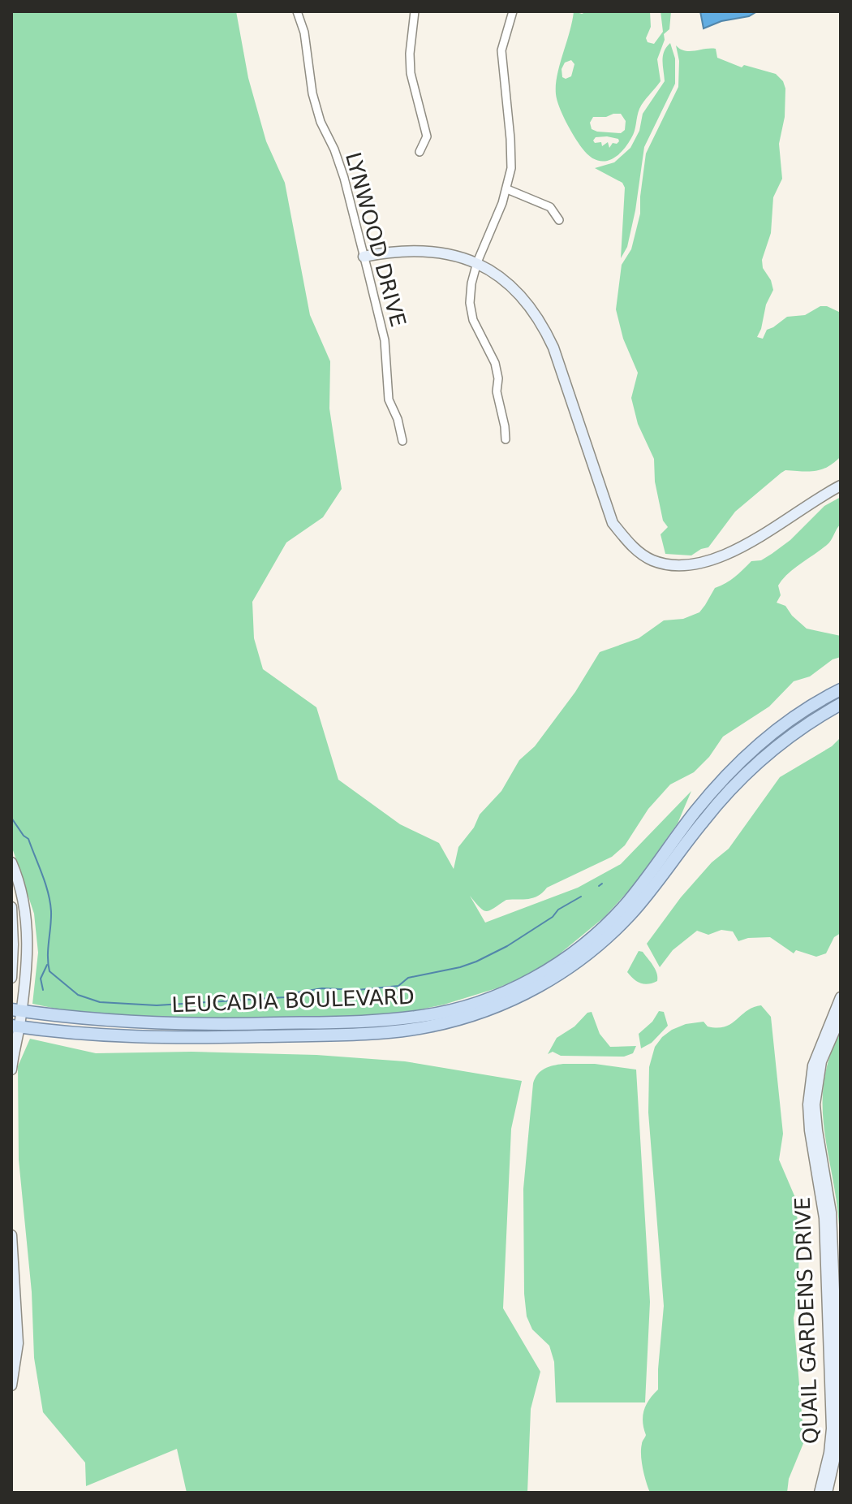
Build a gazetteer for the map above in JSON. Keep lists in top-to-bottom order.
{
  "streets": {
    "main road": ["LEUCADIA BOULEVARD", "QUAIL GARDENS DRIVE"],
    "street": ["LYNWOOD DRIVE"]
  }
}
